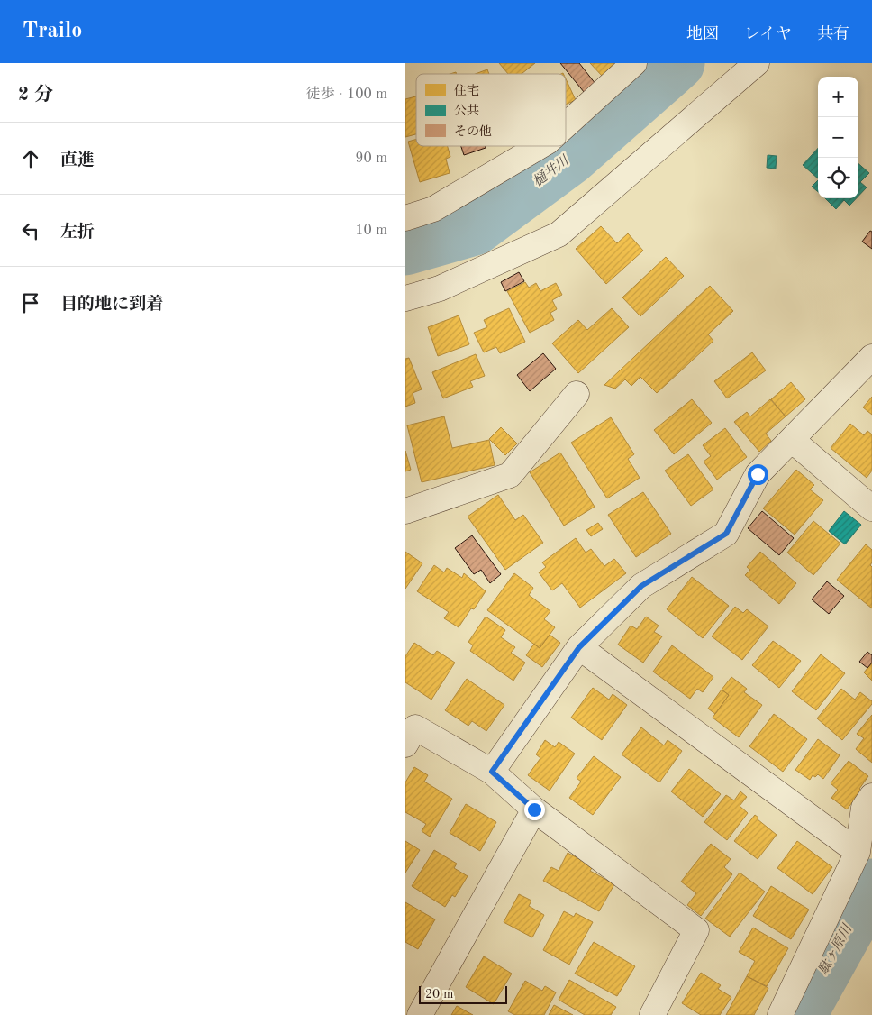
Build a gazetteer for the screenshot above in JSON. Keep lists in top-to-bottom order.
{
  "water": ["樋井川", "駄ヶ原川"],
  "legend": ["住宅", "公共", "その他"],
  "scale_bar": "20 m",
  "page": {
    "header": "Trailo",
    "nav": ["地図", "レイヤ", "共有"],
    "heading": ["2 分", "徒歩 · 100 m"],
    "map_buttons": ["+", "−"],
    "list": [
      ["直進", "90 m"],
      ["左折", "10 m"],
      "目的地に到着"
    ],
    "scale": "20 m"
  }
}
